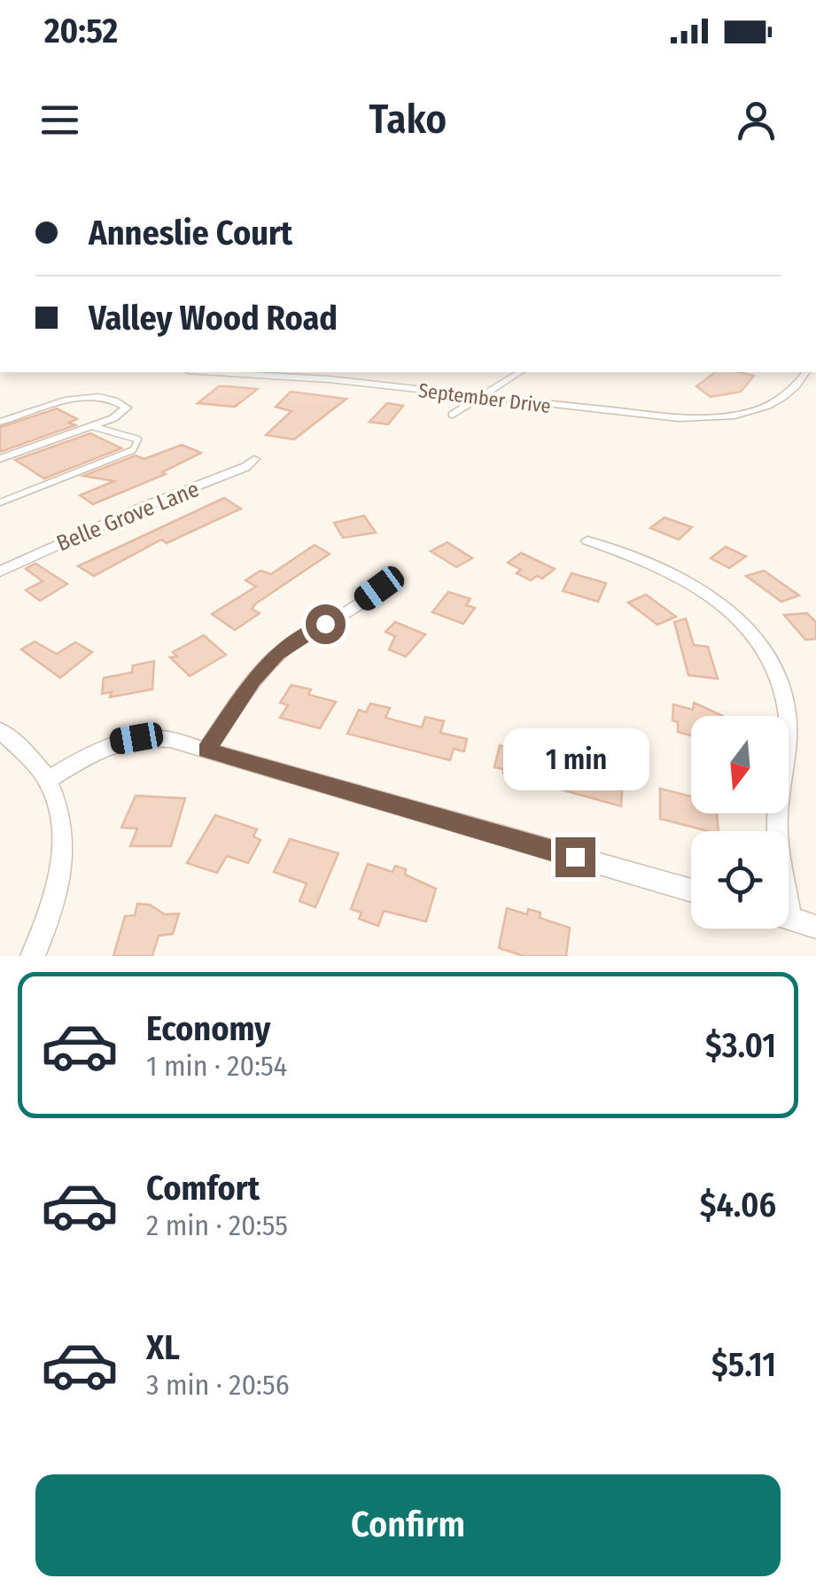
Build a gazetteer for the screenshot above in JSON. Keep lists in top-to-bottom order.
{
  "streets": {
    "street": ["September Drive", "Belle Grove Lane"]
  },
  "north": "bottom",
  "page": {
    "status": "20:52",
    "header": "Tako",
    "banner": ["Anneslie Court", "Valley Wood Road"],
    "bubble": "1 min",
    "list": [
      {
        "name": "Economy",
        "note": "1 min · 20:54",
        "value": "$3.01"
      },
      {
        "name": "Comfort",
        "note": "2 min · 20:55",
        "value": "$4.06"
      },
      {
        "name": "XL",
        "note": "3 min · 20:56",
        "value": "$5.11"
      }
    ],
    "buttons": "Confirm"
  }
}
